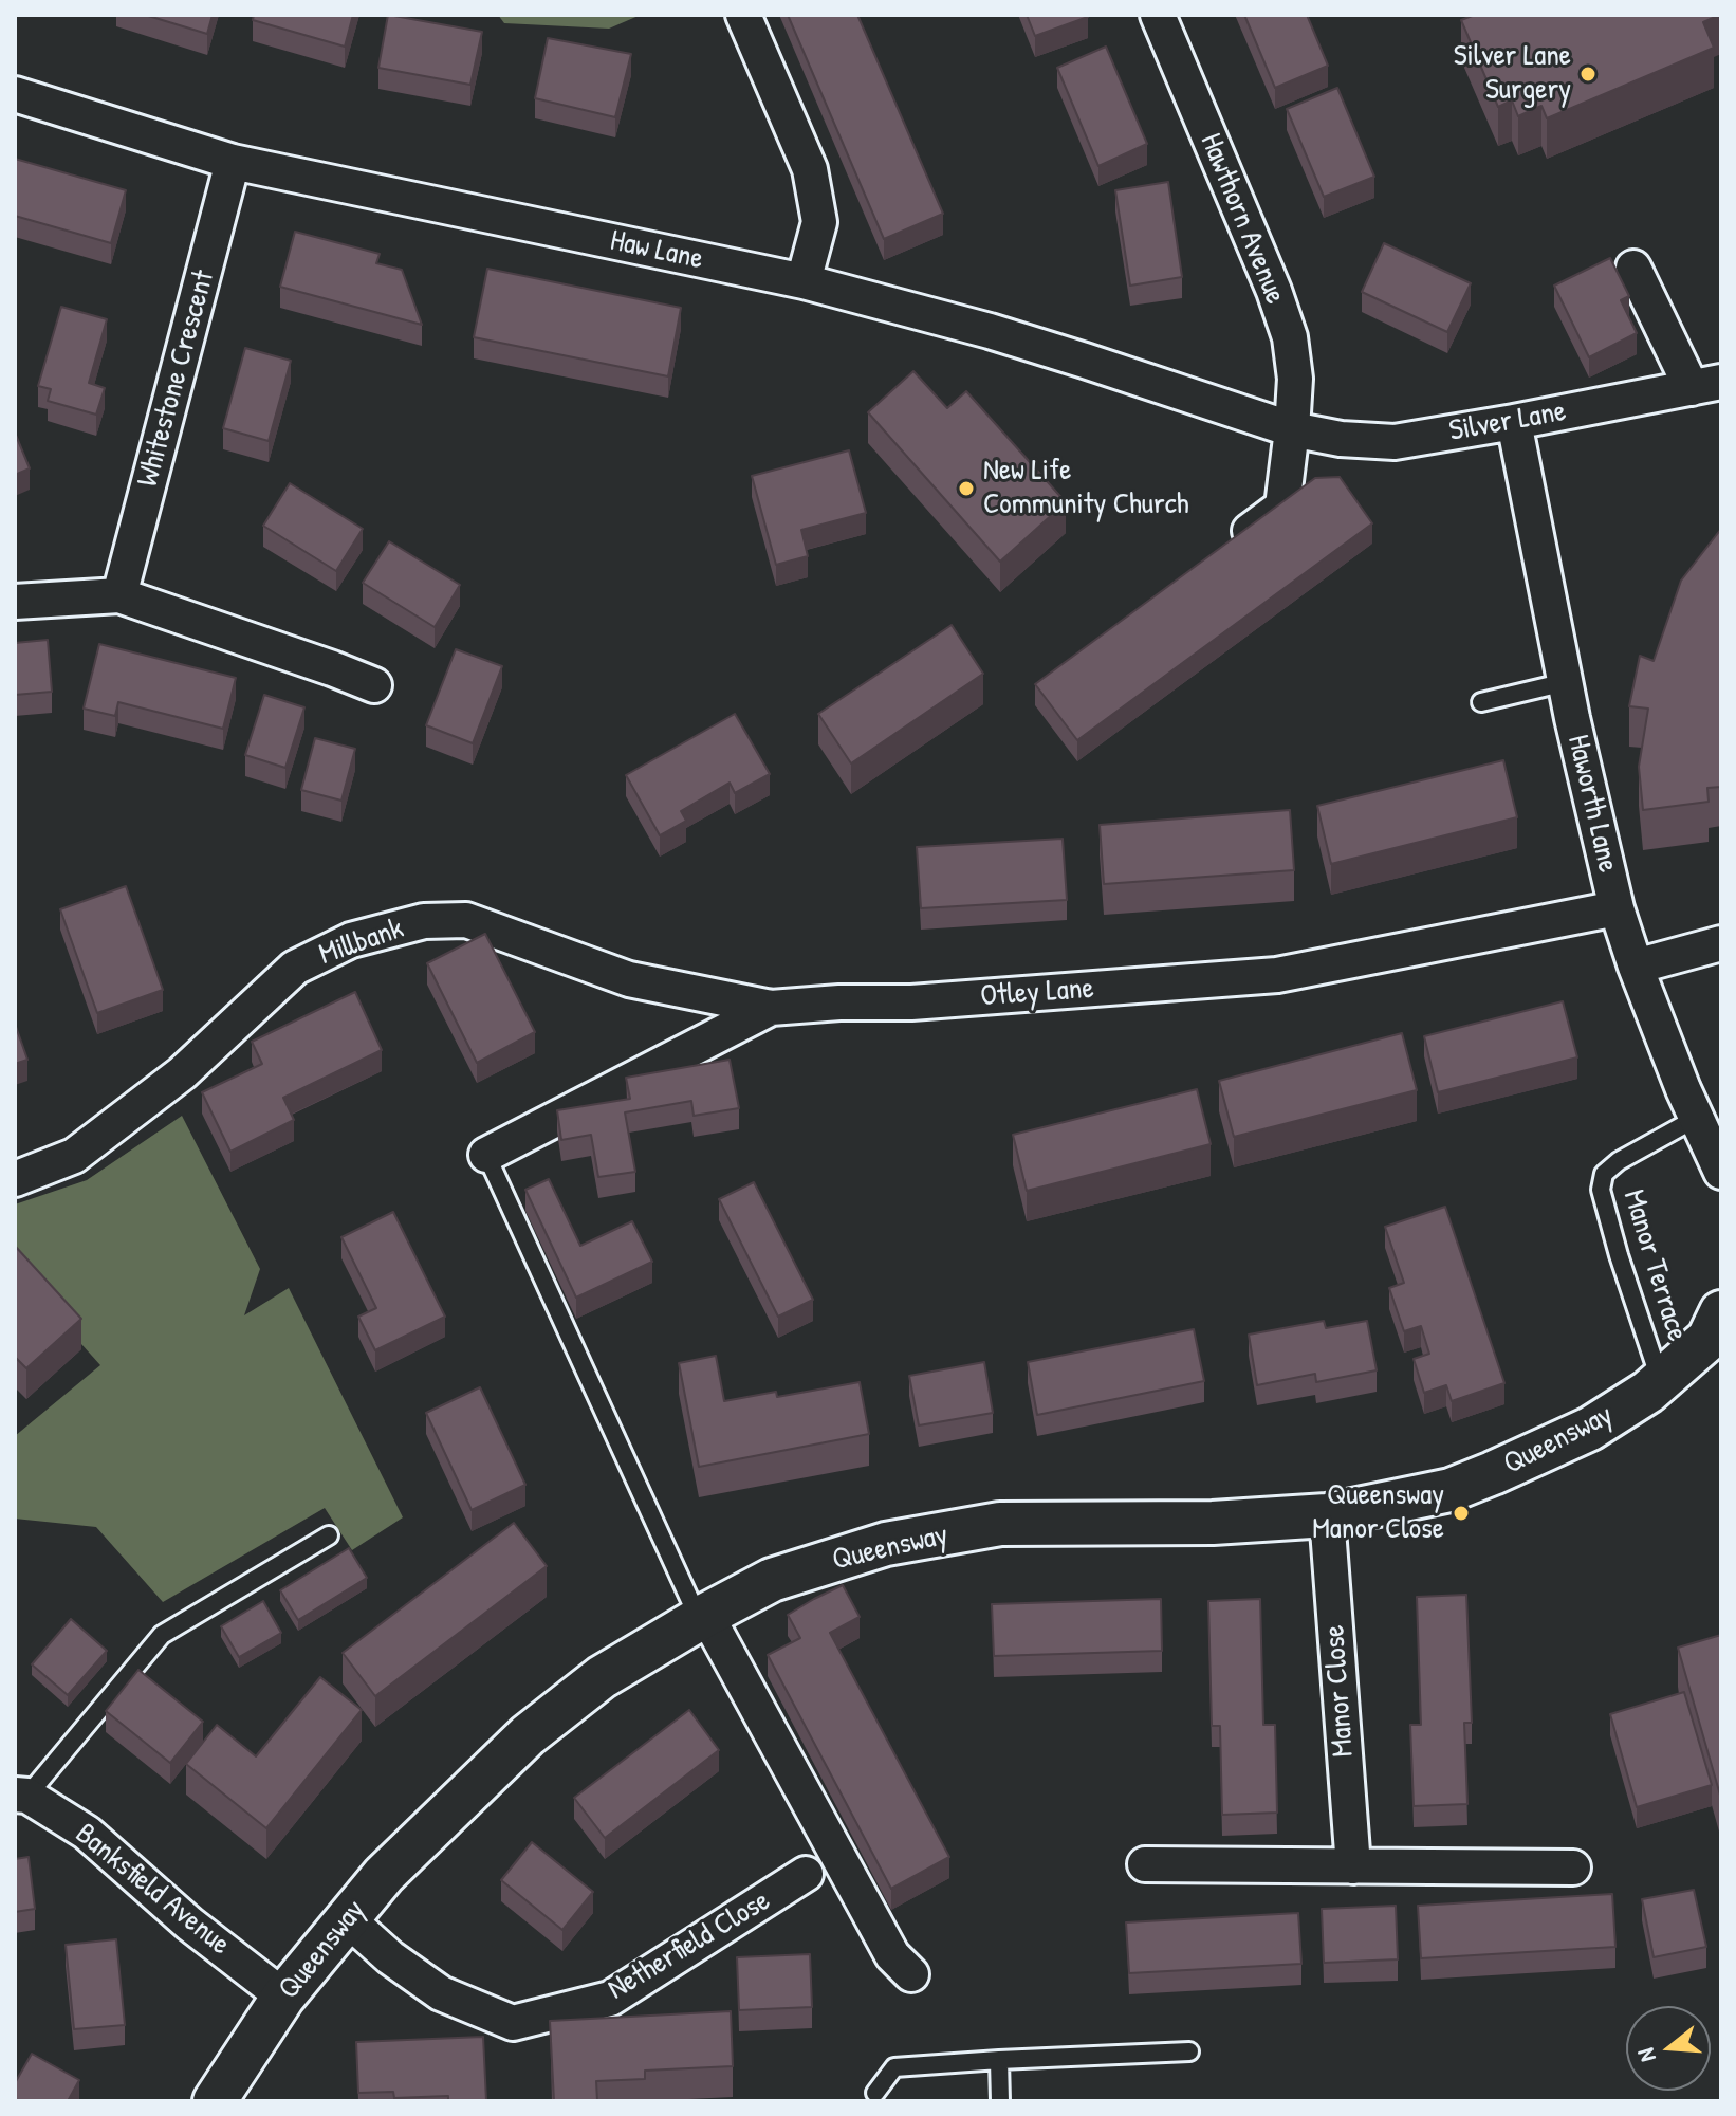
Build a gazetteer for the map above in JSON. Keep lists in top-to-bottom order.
{
  "streets": {
    "street": [
      "Hawthorn Avenue",
      "Haw Lane",
      "Whitestone Crescent",
      "Silver Lane",
      "Haworth Lane",
      "Millbank",
      "Otley Lane",
      "Queensway",
      "Manor Close",
      "Banksfield Avenue",
      "Netherfield Close"
    ],
    "lane": ["Manor Terrace"]
  },
  "crossings": [
    ["Hawthorn Avenue", "Haw Lane"],
    ["Hawthorn Avenue", "Silver Lane"],
    ["Haw Lane", "Whitestone Crescent"],
    ["Haw Lane", "Silver Lane"],
    ["Silver Lane", "Haworth Lane"],
    ["Haworth Lane", "Otley Lane"],
    ["Haworth Lane", "Manor Terrace"],
    ["Millbank", "Otley Lane"],
    ["Manor Terrace", "Queensway"],
    ["Queensway", "Manor Close"],
    ["Queensway", "Banksfield Avenue"],
    ["Queensway", "Netherfield Close"]
  ],
  "places": ["Silver Lane Surgery", "New Life Community Church", "Queensway Manor Close"],
  "north": "left"
}
